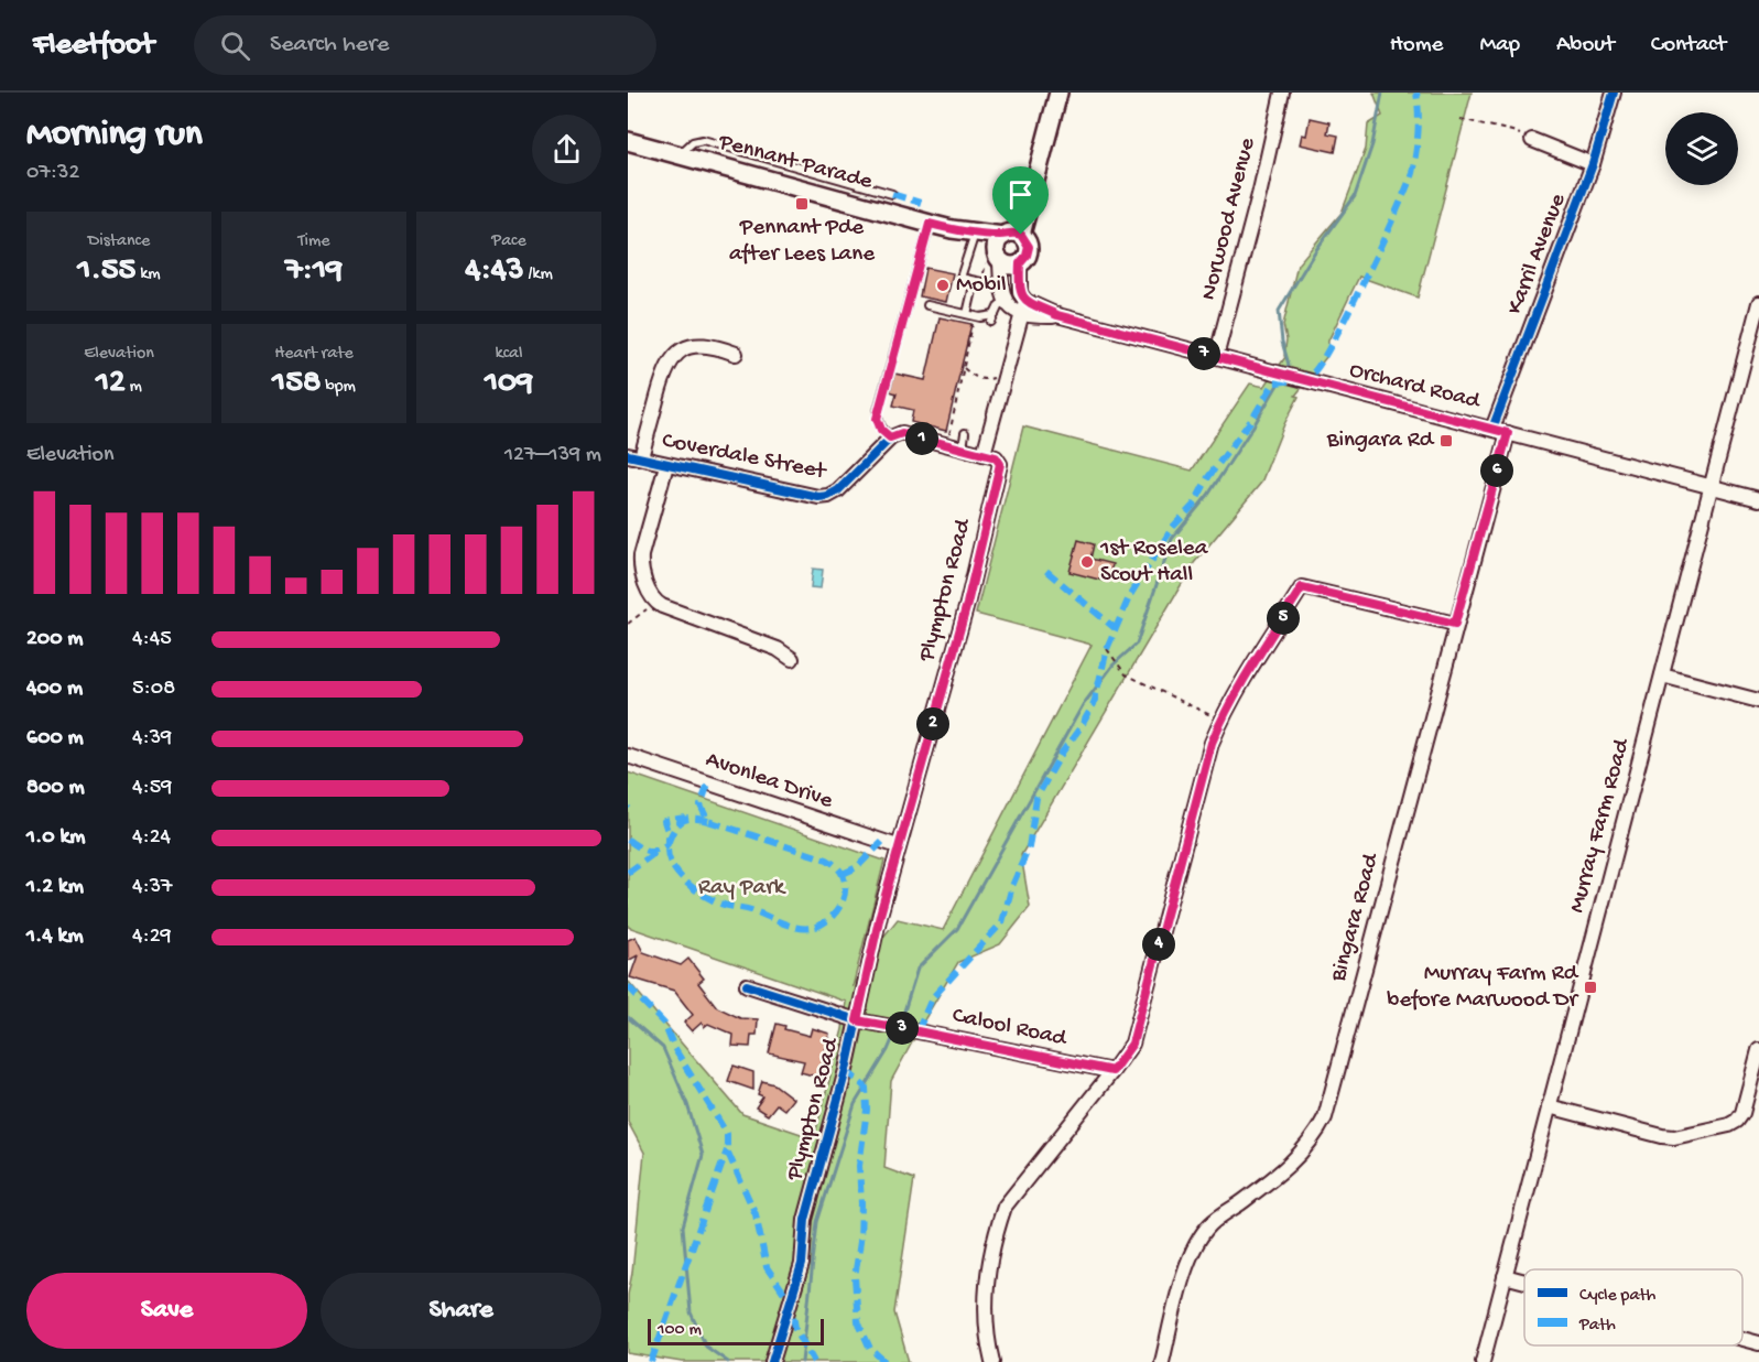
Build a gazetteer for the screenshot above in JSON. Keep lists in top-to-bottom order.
{
  "streets": {
    "street": [
      "Pennant Parade",
      "Norwood Avenue",
      "Karril Avenue",
      "Orchard Road",
      "Coverdale Street",
      "Plympton Road",
      "Avonlea Drive",
      "Murray Farm Road",
      "Bingara Road",
      "Calool Road"
    ]
  },
  "crossings": [
    ["Norwood Avenue", "Orchard Road"],
    ["Karril Avenue", "Orchard Road"],
    ["Orchard Road", "Murray Farm Road"],
    ["Orchard Road", "Bingara Road"],
    ["Plympton Road", "Avonlea Drive"],
    ["Plympton Road", "Calool Road"]
  ],
  "parks": ["Ray Park"],
  "places": {
    "transit": ["Pennant Pde after Lees Lane", "Bingara Rd", "Murray Farm Rd before Marwood Dr"],
    "other": ["Mobil", "1st Roselea Scout Hall"]
  },
  "legend": ["Cycle path", "Path"],
  "scale_bar": "100 m",
  "page": {
    "header": "Fleetfoot",
    "search": "Search here",
    "nav": [
      "Home",
      "Map",
      "About",
      "Contact"
    ],
    "heading": ["Morning run", "07:32"],
    "stats": [
      ["Distance", "1.55 km"],
      ["Time", "7:19"],
      ["Pace", "4:43 /km"],
      ["Elevation", "12 m"],
      ["Heart rate", "158 bpm"],
      ["kcal", "109"]
    ],
    "pins": [
      "7",
      "1",
      "6",
      "5",
      "2",
      "4",
      "3"
    ],
    "chart": ["Elevation", "127–139 m"],
    "list": [
      {
        "name": "200 m",
        "note": "4:45"
      },
      {
        "name": "400 m",
        "note": "5:08"
      },
      {
        "name": "600 m",
        "note": "4:39"
      },
      {
        "name": "800 m",
        "note": "4:59"
      },
      {
        "name": "1.0 km",
        "note": "4:24"
      },
      {
        "name": "1.2 km",
        "note": "4:37"
      },
      {
        "name": "1.4 km",
        "note": "4:29"
      }
    ],
    "buttons": ["Save", "Share"],
    "scale": "100 m"
  }
}
